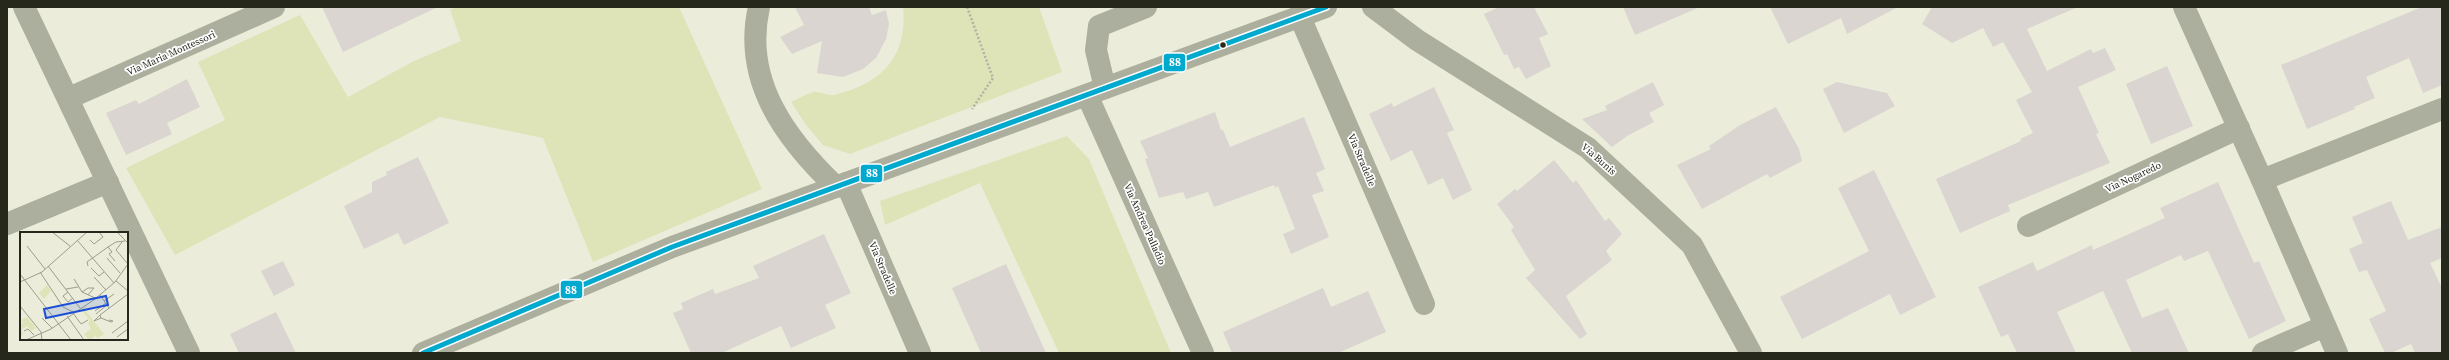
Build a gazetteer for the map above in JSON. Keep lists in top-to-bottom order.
{
  "streets": {
    "street": [
      "Via Maria Montessori",
      "Via Bunis",
      "Via Stradelle",
      "Via Nogaredo",
      "Via Andrea Palladio"
    ]
  },
  "lines": ["transit line 88"]
}
